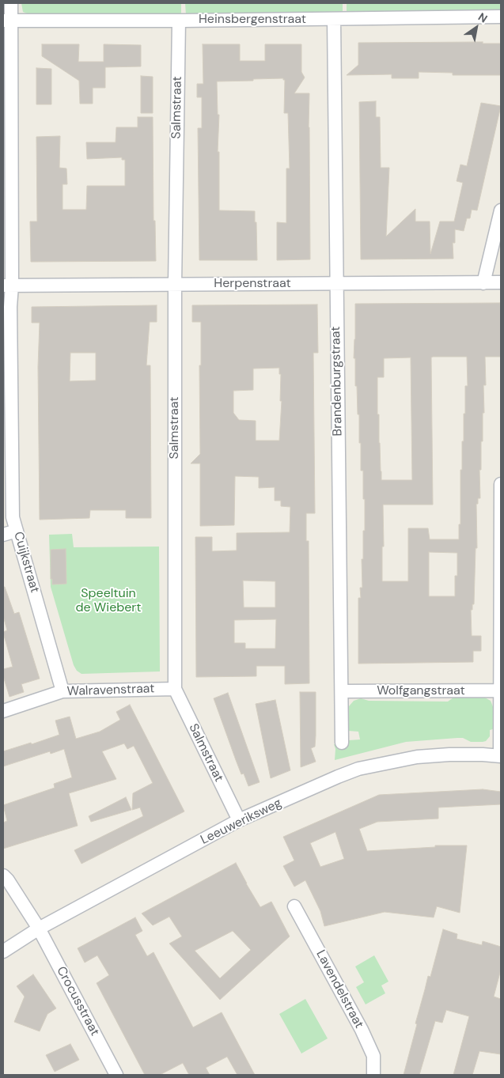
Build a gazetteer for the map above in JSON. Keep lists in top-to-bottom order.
{
  "streets": {
    "street": [
      "Heinsbergenstraat",
      "Salmstraat",
      "Herpenstraat",
      "Brandenburgstraat",
      "Cuijkstraat",
      "Walravenstraat",
      "Wolfgangstraat",
      "Leeuweriksweg",
      "Lavendelstraat",
      "Crocusstraat"
    ]
  },
  "crossings": [
    ["Heinsbergenstraat", "Salmstraat"],
    ["Heinsbergenstraat", "Brandenburgstraat"],
    ["Heinsbergenstraat", "Cuijkstraat"],
    ["Salmstraat", "Herpenstraat"],
    ["Salmstraat", "Walravenstraat"],
    ["Salmstraat", "Leeuweriksweg"],
    ["Herpenstraat", "Brandenburgstraat"],
    ["Herpenstraat", "Cuijkstraat"],
    ["Brandenburgstraat", "Wolfgangstraat"],
    ["Cuijkstraat", "Walravenstraat"],
    ["Leeuweriksweg", "Crocusstraat"]
  ],
  "parks": ["Speeltuin de Wiebert"],
  "north": "top right"
}
